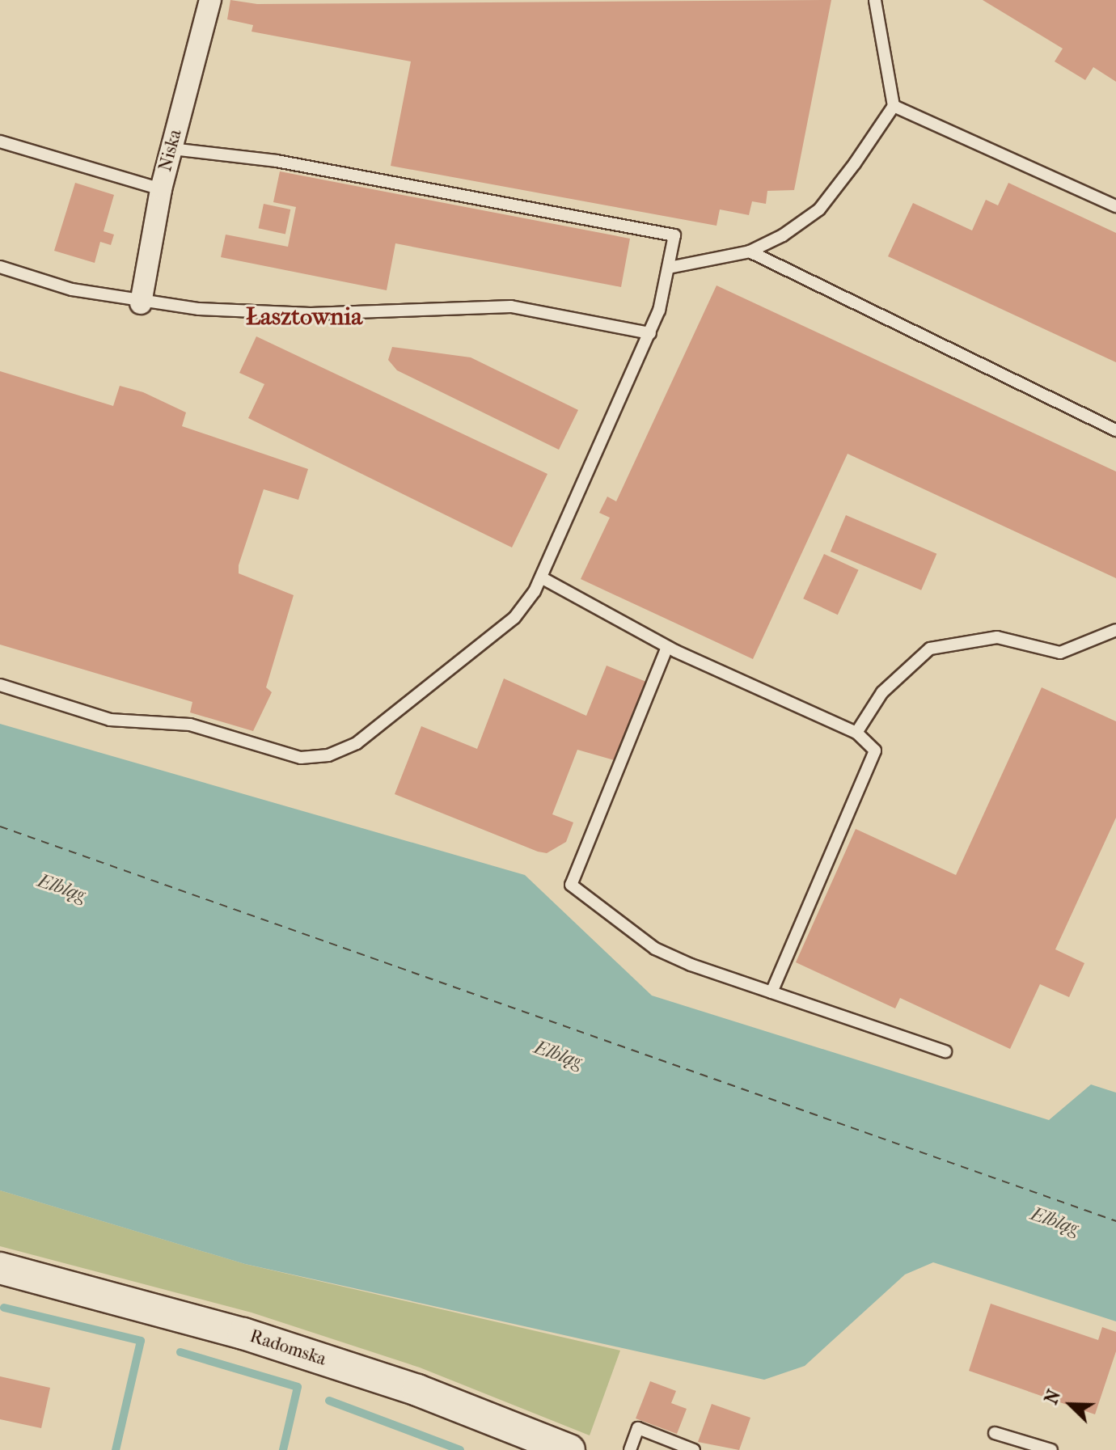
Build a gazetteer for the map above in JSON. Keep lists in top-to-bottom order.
{
  "streets": {
    "street": ["Niska", "Radomska"]
  },
  "districts": ["Łasztownia"],
  "water": ["Elbląg"],
  "north": "top left"
}
